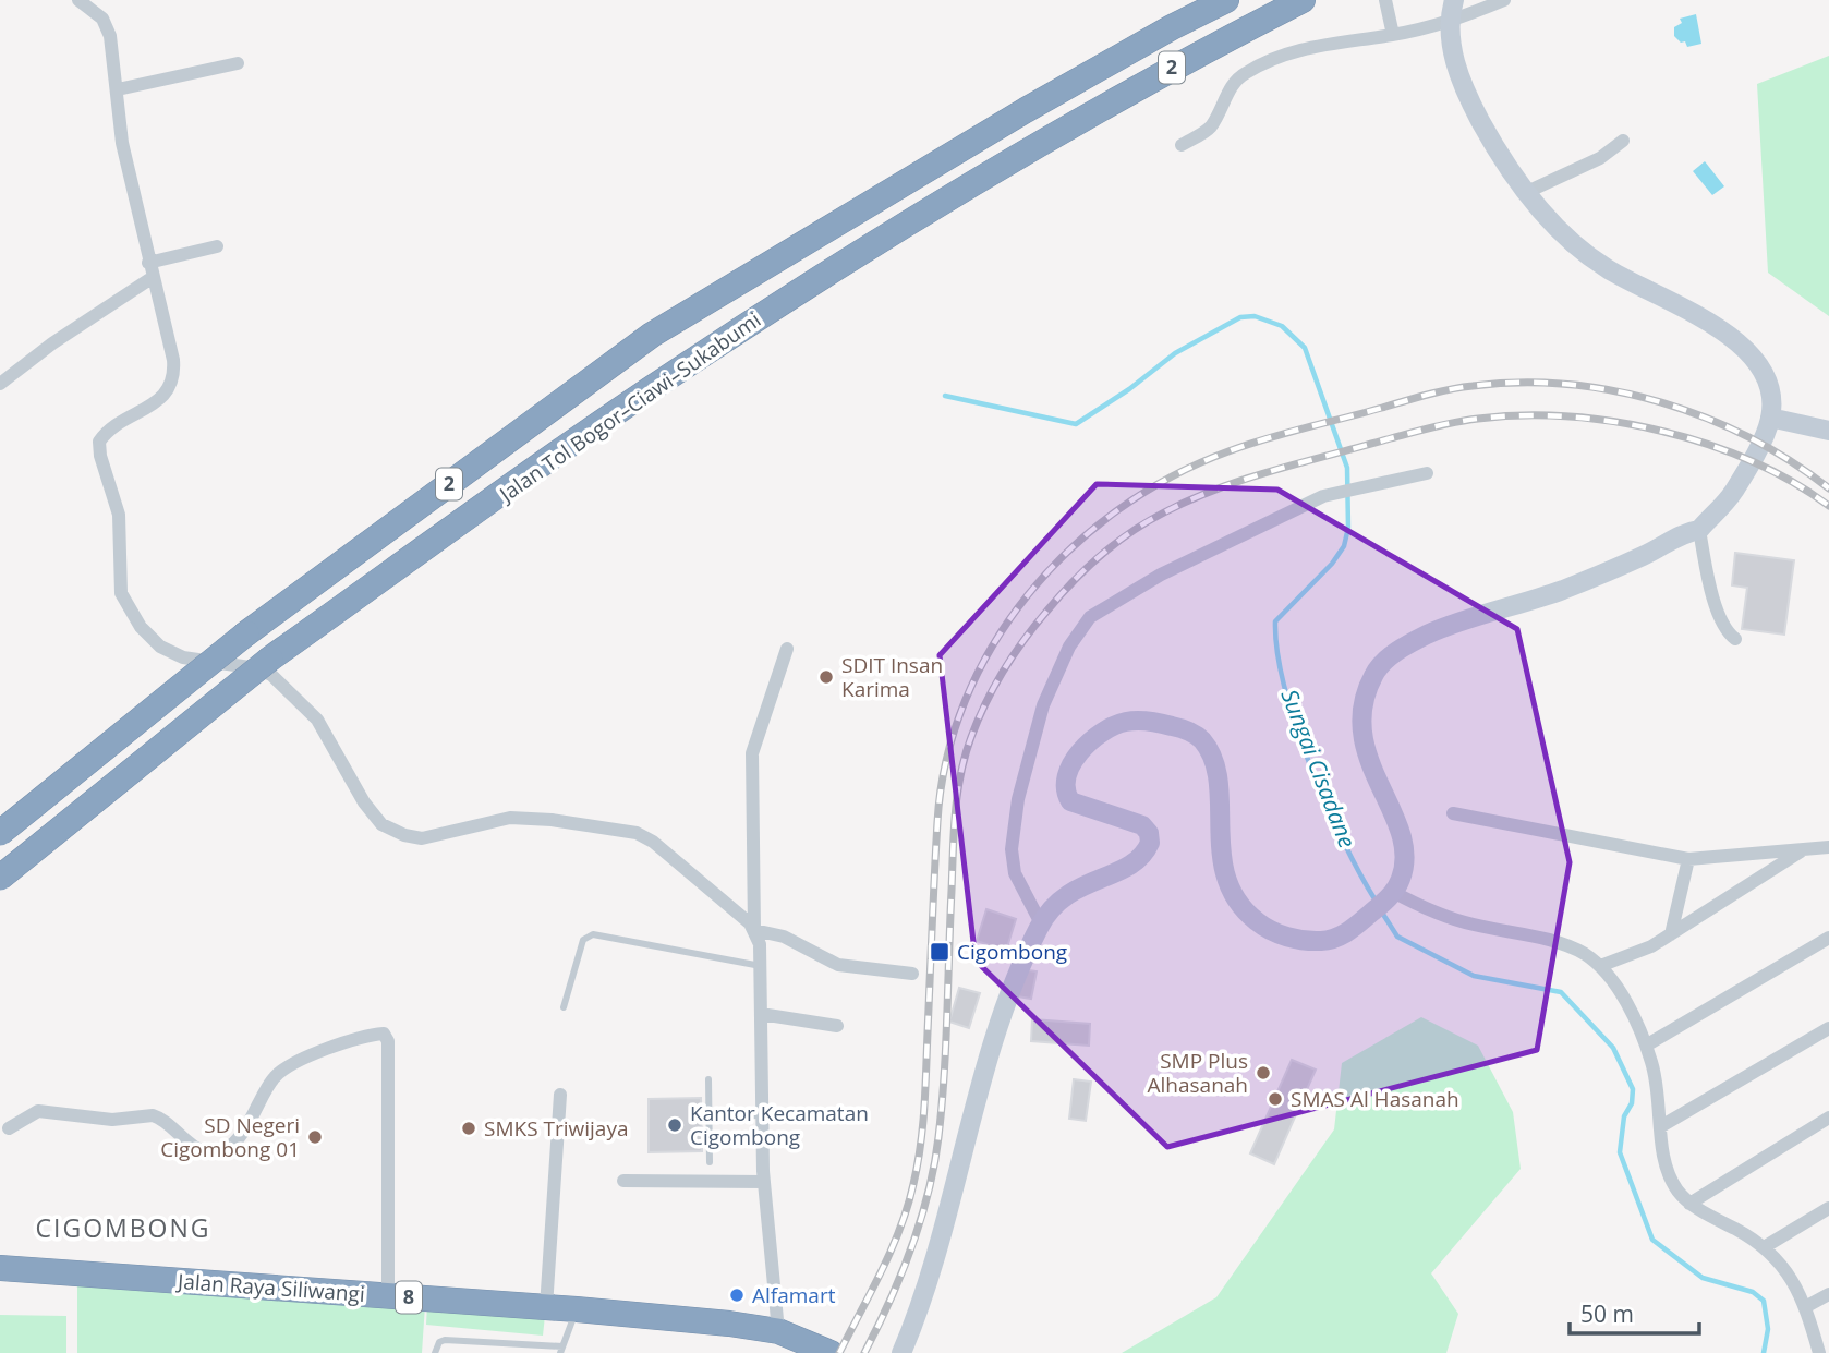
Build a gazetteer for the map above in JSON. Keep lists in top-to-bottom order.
{
  "streets": {
    "highway": [
      "2",
      "Jalan Tol Bogor–Ciawi–Sukabumi",
      "Jalan Raya Siliwangi",
      "8"
    ]
  },
  "districts": ["CIGOMBONG"],
  "water": ["Sungai Cisadane"],
  "places": {
    "other": [
      "SDIT Insan Karima",
      "SMP Plus Alhasanah",
      "SMAS Al Hasanah",
      "Kantor Kecamatan Cigombong",
      "SMKS Triwijaya",
      "SD Negeri Cigombong 01",
      "Alfamart"
    ],
    "transit": ["Cigombong"]
  },
  "scale_bar": "50 m"
}
